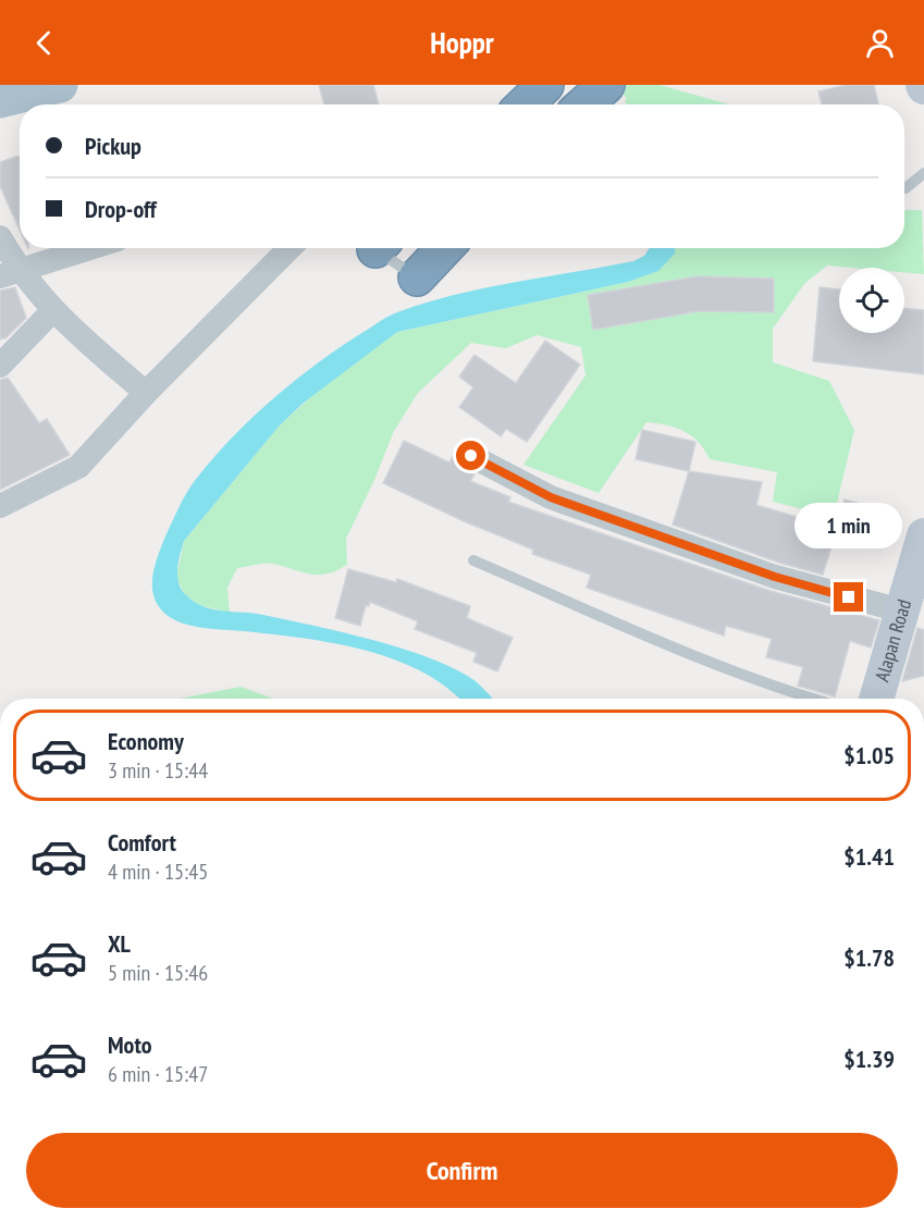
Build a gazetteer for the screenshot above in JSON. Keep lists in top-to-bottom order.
{
  "streets": {
    "street": ["Alapan Road"]
  },
  "page": {
    "header": "Hoppr",
    "banner": ["Pickup", "Drop-off"],
    "bubble": "1 min",
    "list": [
      {
        "name": "Economy",
        "note": "3 min · 15:44",
        "value": "$1.05"
      },
      {
        "name": "Comfort",
        "note": "4 min · 15:45",
        "value": "$1.41"
      },
      {
        "name": "XL",
        "note": "5 min · 15:46",
        "value": "$1.78"
      },
      {
        "name": "Moto",
        "note": "6 min · 15:47",
        "value": "$1.39"
      }
    ],
    "buttons": "Confirm"
  }
}
